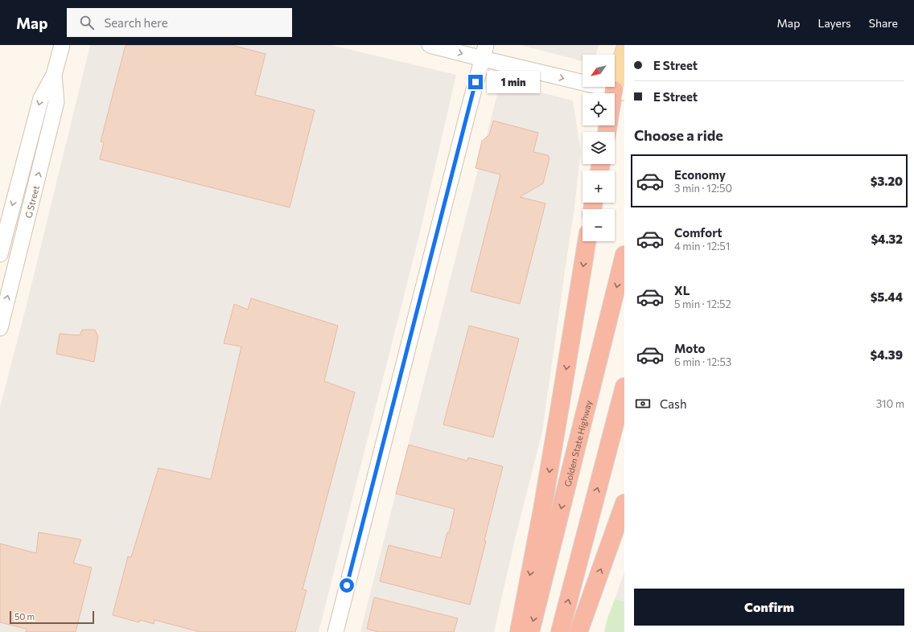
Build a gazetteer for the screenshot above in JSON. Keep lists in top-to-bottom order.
{
  "streets": {
    "highway": ["Golden State Highway"],
    "street": ["G Street"]
  },
  "scale_bar": "50 m",
  "north": "bottom left",
  "page": {
    "header": "Map",
    "search": "Search here",
    "nav": ["Map", "Layers", "Share"],
    "banner": ["E Street", "E Street"],
    "map_buttons": ["+", "−"],
    "bubble": "1 min",
    "heading": "Choose a ride",
    "list": [
      {
        "name": "Economy",
        "note": "3 min · 12:50",
        "value": "$3.20"
      },
      {
        "name": "Comfort",
        "note": "4 min · 12:51",
        "value": "$4.32"
      },
      {
        "name": "XL",
        "note": "5 min · 12:52",
        "value": "$5.44"
      },
      {
        "name": "Moto",
        "note": "6 min · 12:53",
        "value": "$4.39"
      }
    ],
    "pay": ["Cash", "310 m"],
    "buttons": "Confirm",
    "scale": "50 m"
  }
}
